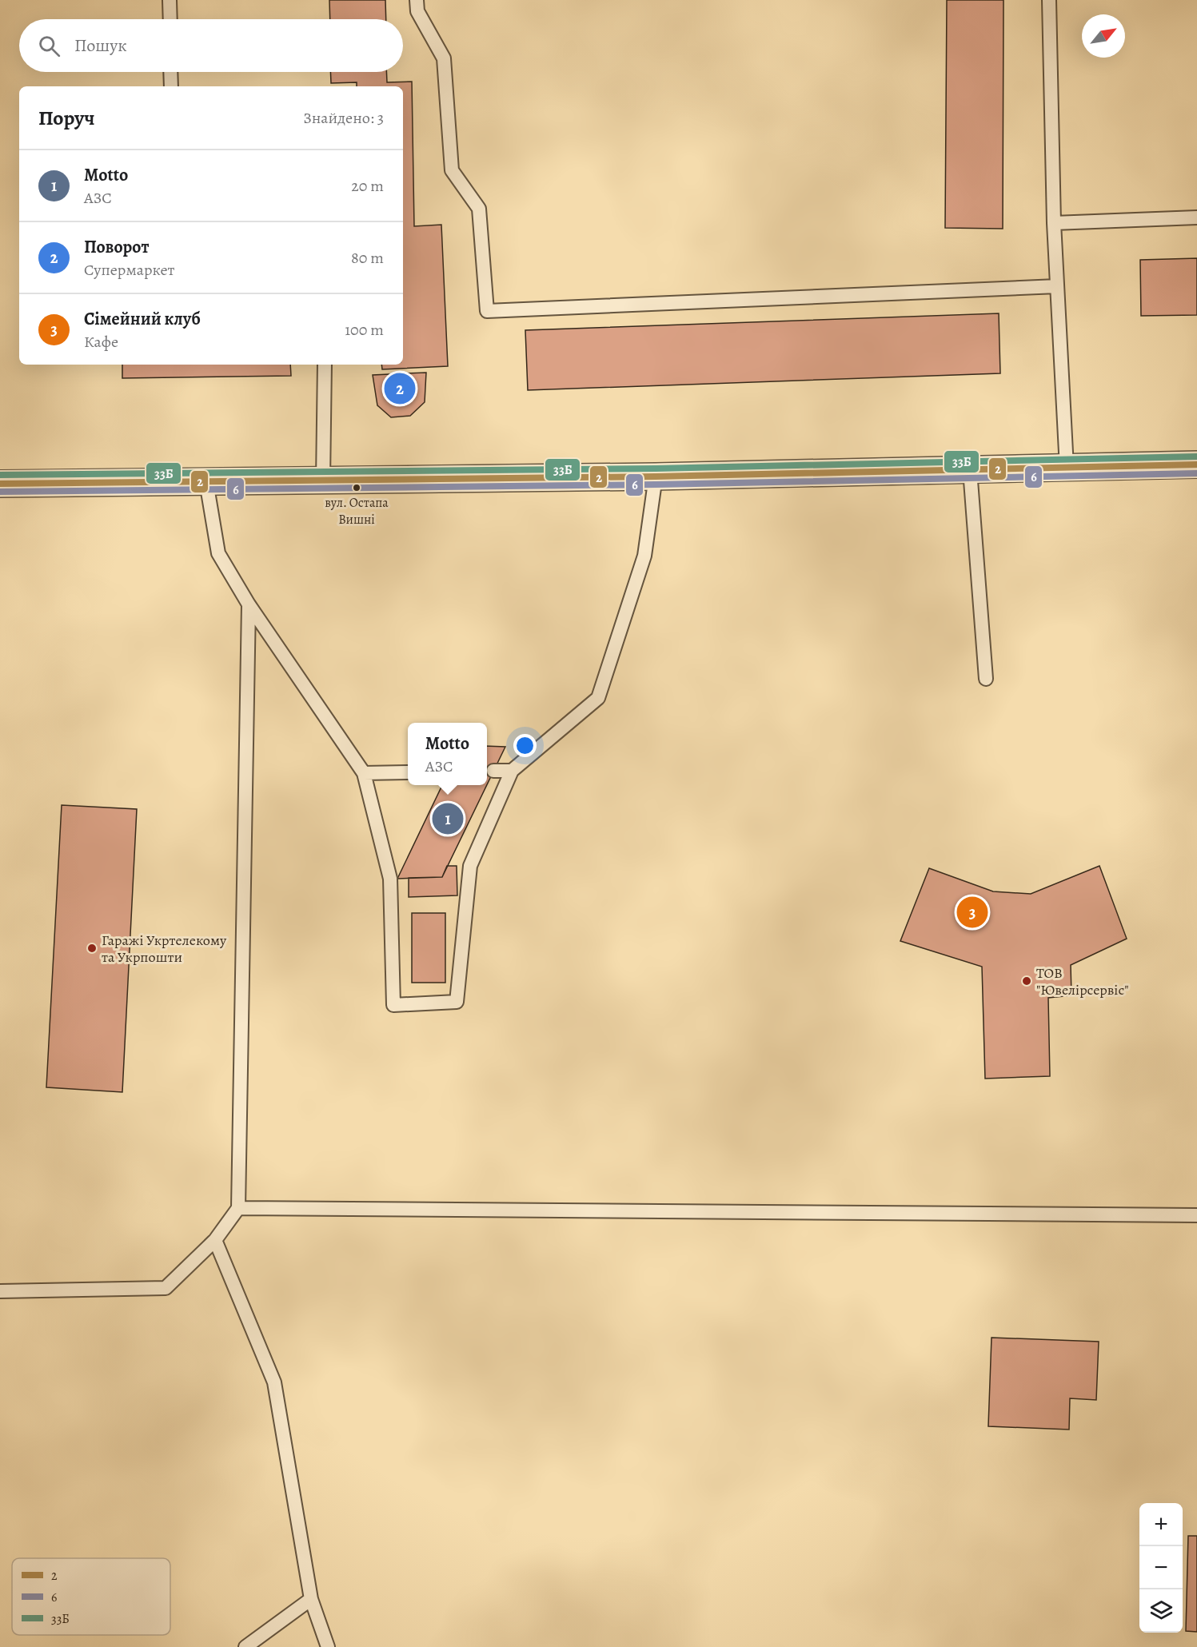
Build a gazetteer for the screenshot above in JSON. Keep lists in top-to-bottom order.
{
  "places": ["вул. Остапа Вишні", "Гаражі Укртелекому та Укрпошти", "ТОВ \"Ювелірсервіс\""],
  "lines": ["transit line 33Б", "transit line 2", "transit line 6"],
  "legend": ["2", "6", "33Б"],
  "north": "top right",
  "page": {
    "search": "Пошук",
    "heading": ["Поруч", "Знайдено: 3"],
    "list": [
      {
        "mark": "1",
        "name": "Motto",
        "note": "АЗС",
        "value": "20 m"
      },
      {
        "mark": "2",
        "name": "Поворот",
        "note": "Супермаркет",
        "value": "80 m"
      },
      {
        "mark": "3",
        "name": "Сімейний клуб",
        "note": "Кафе",
        "value": "100 m"
      }
    ],
    "pins": ["2", "1", "3"],
    "popup": ["Motto", "АЗС"],
    "map_buttons": ["+", "−"]
  }
}
